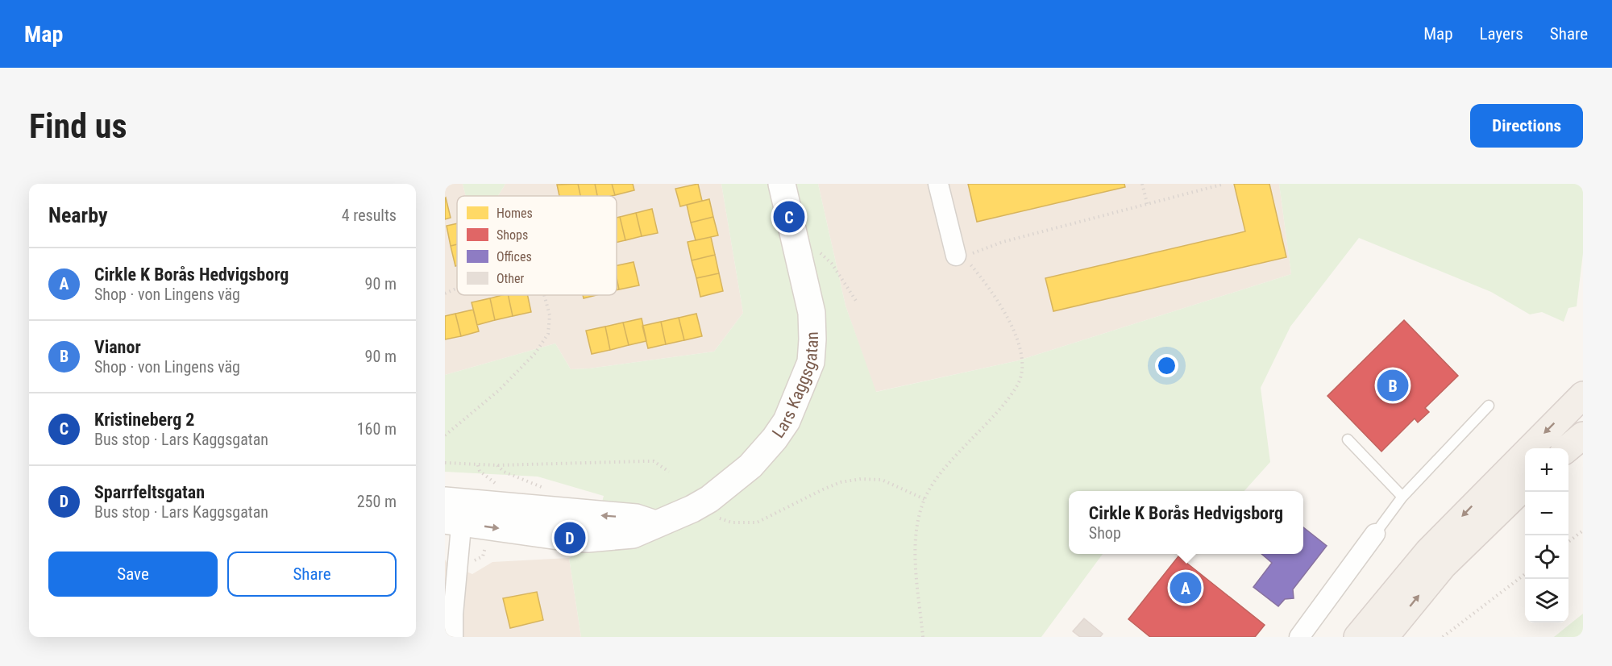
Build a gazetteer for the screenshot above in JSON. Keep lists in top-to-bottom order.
{
  "streets": {
    "street": ["Lars Kaggsgatan"]
  },
  "legend": [
    "Homes",
    "Shops",
    "Offices",
    "Other"
  ],
  "page": {
    "header": "Map",
    "nav": ["Map", "Layers", "Share"],
    "buttons": [
      "Directions",
      ["Save", "Share"]
    ],
    "title": "Find us",
    "heading": ["Nearby", "4 results"],
    "pins": [
      "C",
      "B",
      "D",
      "A"
    ],
    "list": [
      {
        "mark": "A",
        "name": "Cirkle K Borås Hedvigsborg",
        "note": "Shop · von Lingens väg",
        "value": "90 m"
      },
      {
        "mark": "B",
        "name": "Vianor",
        "note": "Shop · von Lingens väg",
        "value": "90 m"
      },
      {
        "mark": "C",
        "name": "Kristineberg 2",
        "note": "Bus stop · Lars Kaggsgatan",
        "value": "160 m"
      },
      {
        "mark": "D",
        "name": "Sparrfeltsgatan",
        "note": "Bus stop · Lars Kaggsgatan",
        "value": "250 m"
      }
    ],
    "map_buttons": ["+", "−"],
    "popup": ["Cirkle K Borås Hedvigsborg", "Shop"]
  }
}
